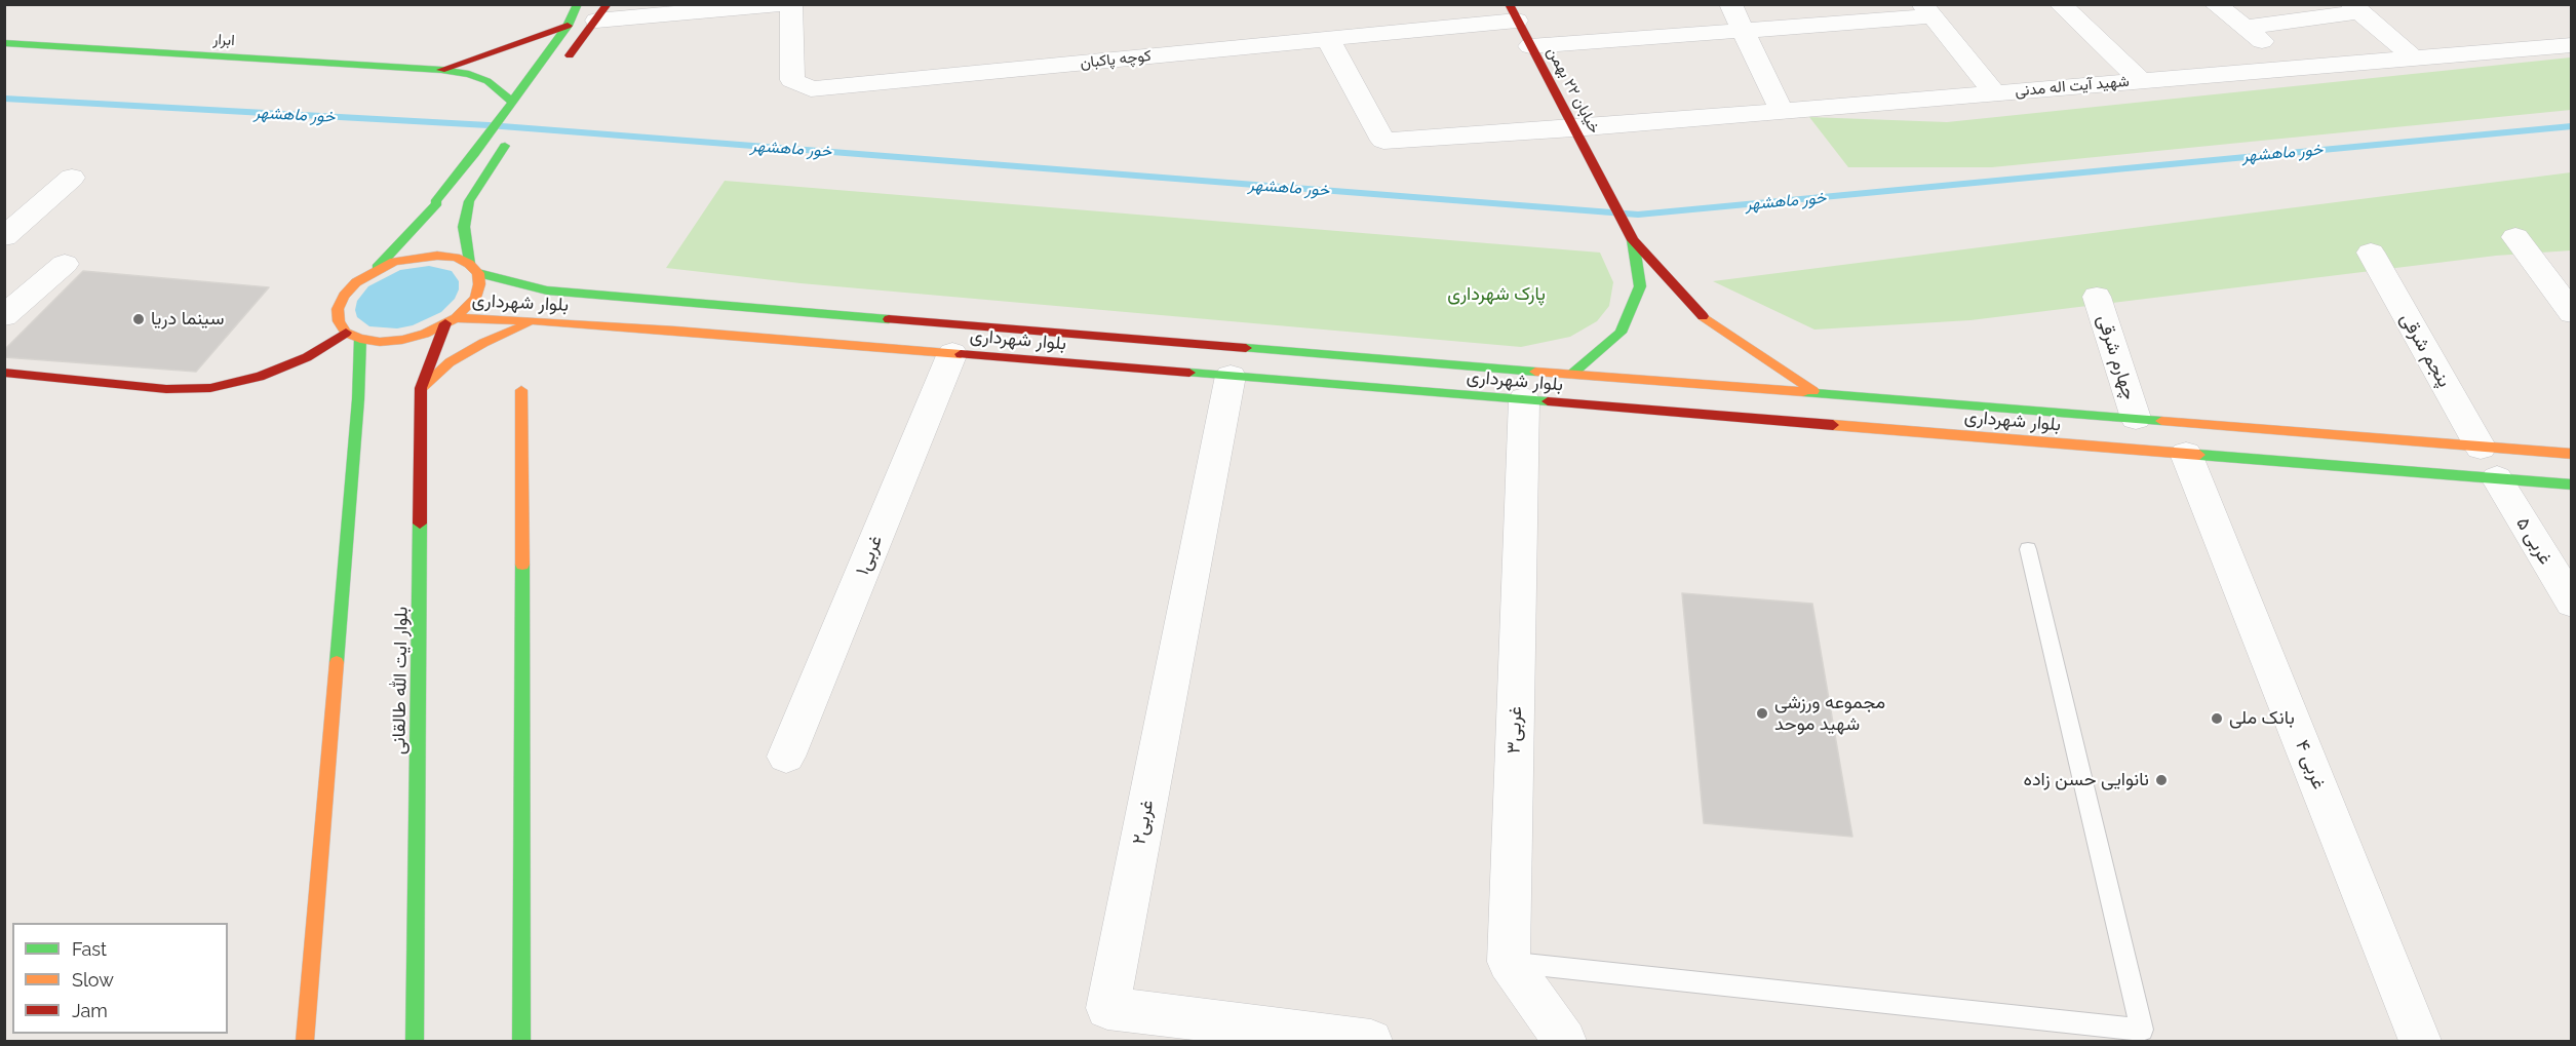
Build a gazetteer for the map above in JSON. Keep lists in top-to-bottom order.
{
  "streets": {
    "street": [
      "ابرار",
      "کوچه پاکبان",
      "شهید آیت اله مدنی",
      "خیابان ۲۲ بهمن",
      "بلوار شهرداری",
      "پنجم شرقی",
      "چهارم شرقی",
      "۵ غربی",
      "۱غربی",
      "بلوار ایت الله طالقانی",
      "۳غربی",
      "۴ غربی",
      "۲غربی"
    ]
  },
  "crossings": [
    ["کوچه پاکبان", "شهید آیت اله مدنی"],
    ["کوچه پاکبان", "خیابان ۲۲ بهمن"],
    ["شهید آیت اله مدنی", "خیابان ۲۲ بهمن"],
    ["بلوار شهرداری", "پنجم شرقی"],
    ["بلوار شهرداری", "چهارم شرقی"],
    ["بلوار شهرداری", "۵ غربی"],
    ["بلوار شهرداری", "۱غربی"],
    ["بلوار شهرداری", "بلوار ایت الله طالقانی"],
    ["بلوار شهرداری", "۳غربی"],
    ["بلوار شهرداری", "۴ غربی"],
    ["بلوار شهرداری", "۲غربی"]
  ],
  "water": ["خور ماهشهر"],
  "parks": ["پارک شهرداری"],
  "places": [
    "سینما دریا",
    "مجموعه ورزشی شهید موحد",
    "بانک ملی",
    "نانوایی حسن زاده"
  ],
  "legend": ["Fast", "Slow", "Jam"]
}
